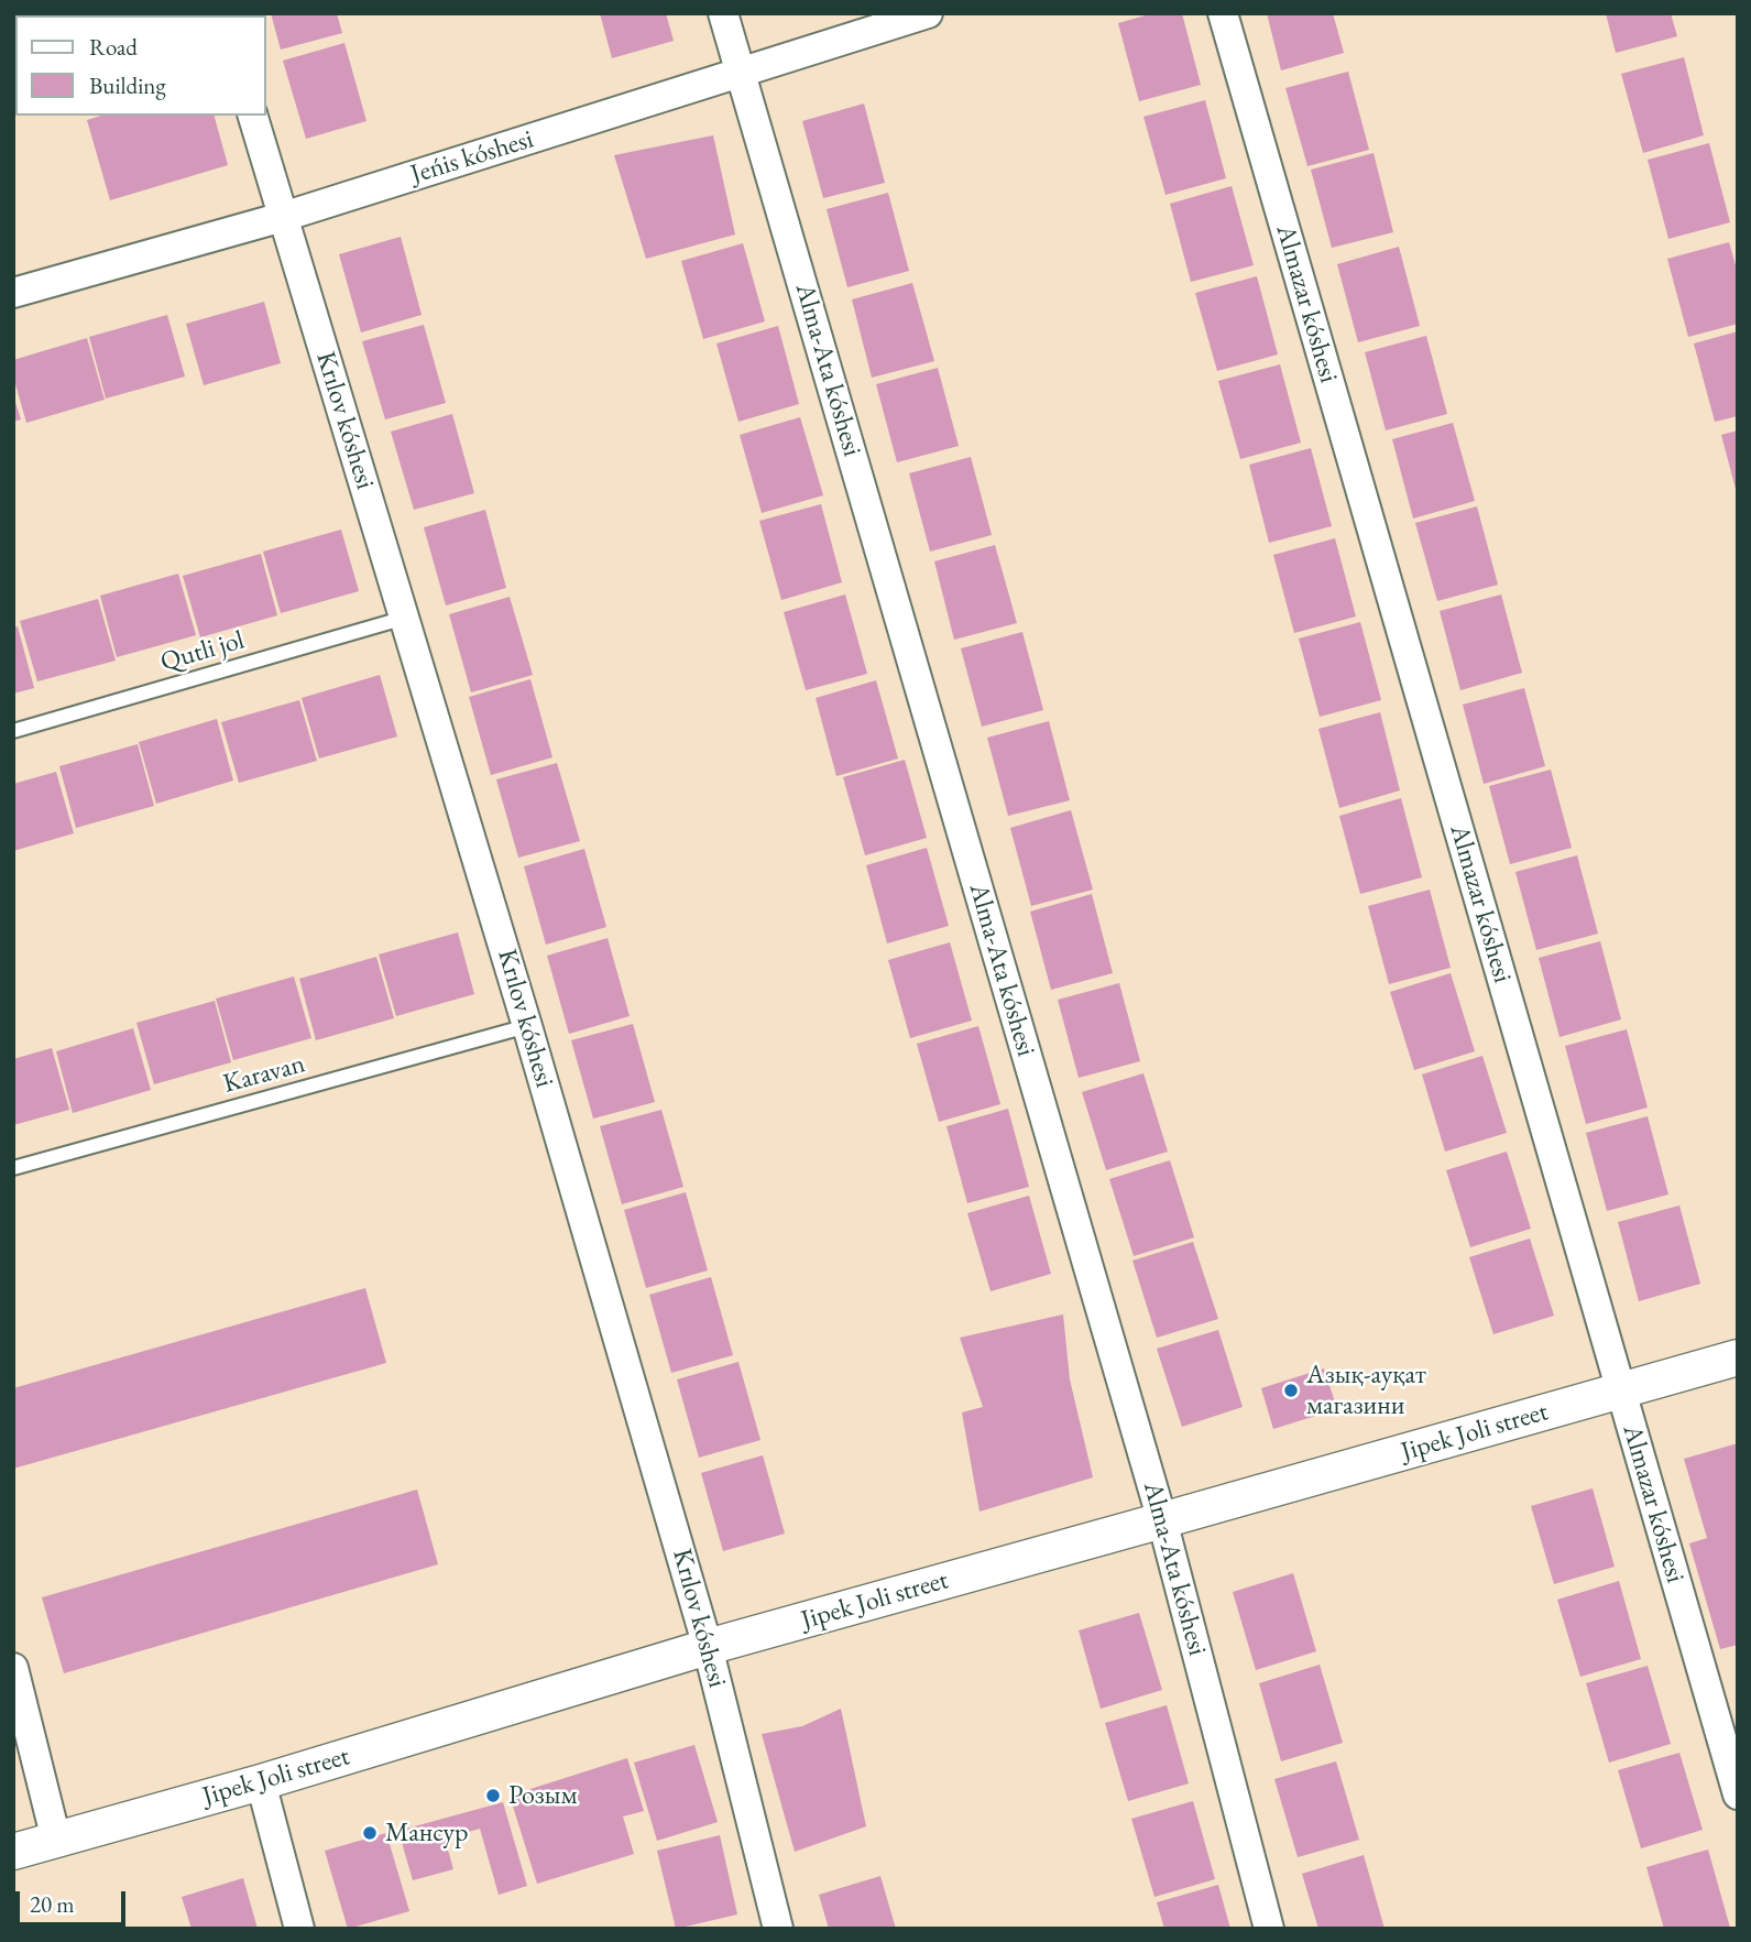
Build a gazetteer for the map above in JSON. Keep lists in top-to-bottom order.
{
  "streets": {
    "street": [
      "Jeńis kóshesi",
      "Almazar kóshesi",
      "Alma-Ata kóshesi",
      "Krılov kóshesi",
      "Jipek Joli street"
    ],
    "lane": ["Qutli jol", "Karavan"]
  },
  "crossings": [
    ["Jeńis kóshesi", "Alma-Ata kóshesi"],
    ["Jeńis kóshesi", "Krılov kóshesi"],
    ["Almazar kóshesi", "Jipek Joli street"],
    ["Alma-Ata kóshesi", "Jipek Joli street"],
    ["Krılov kóshesi", "Qutli jol"],
    ["Krılov kóshesi", "Karavan"],
    ["Krılov kóshesi", "Jipek Joli street"]
  ],
  "places": ["Азық-ауқат магазини", "Розым", "Мансур"],
  "legend": ["Road", "Building"],
  "scale_bar": "20 m"
}
